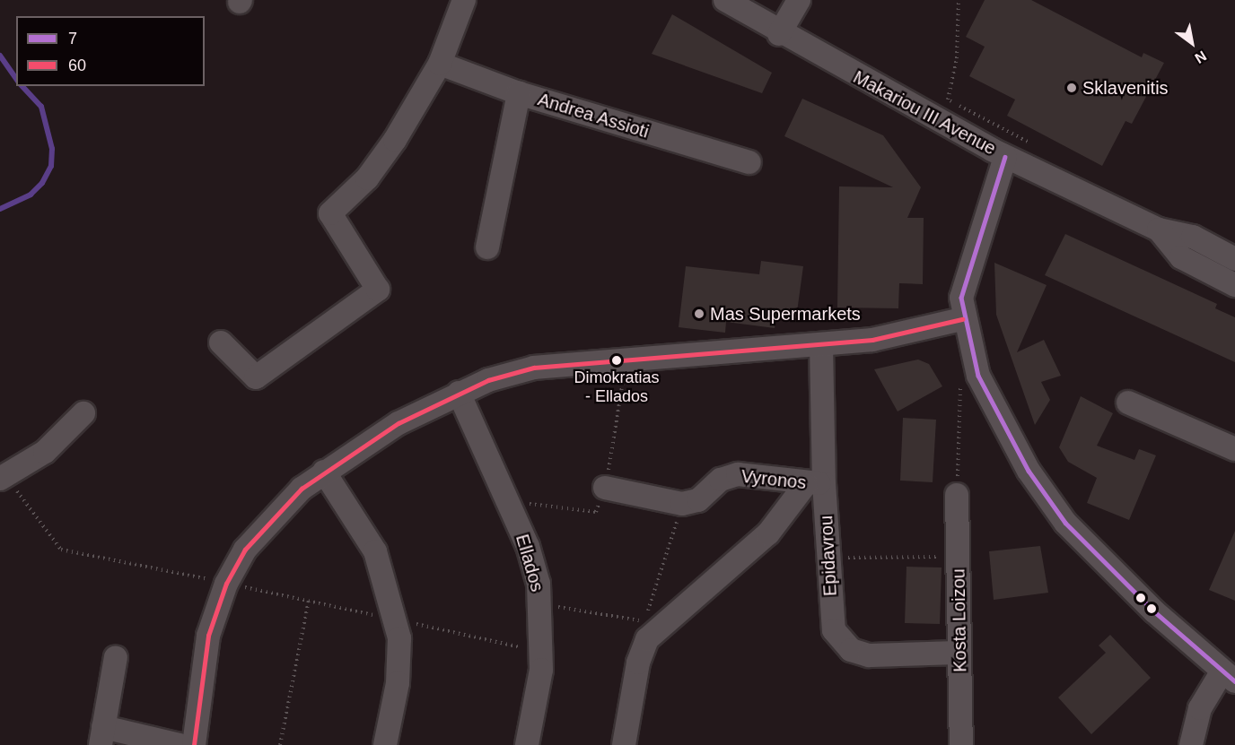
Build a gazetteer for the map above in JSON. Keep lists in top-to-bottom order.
{
  "streets": {
    "street": [
      "Makariou III Avenue",
      "Andrea Assioti",
      "Vyronos",
      "Epidavrou",
      "Ellados",
      "Kosta Loizou"
    ]
  },
  "crossings": [
    ["Vyronos", "Epidavrou"],
    ["Epidavrou", "Kosta Loizou"]
  ],
  "places": ["Sklavenitis", "Mas Supermarkets", "Dimokratias - Ellados"],
  "lines": ["transit line 7", "transit line 60"],
  "legend": ["7", "60"],
  "north": "bottom right"
}
